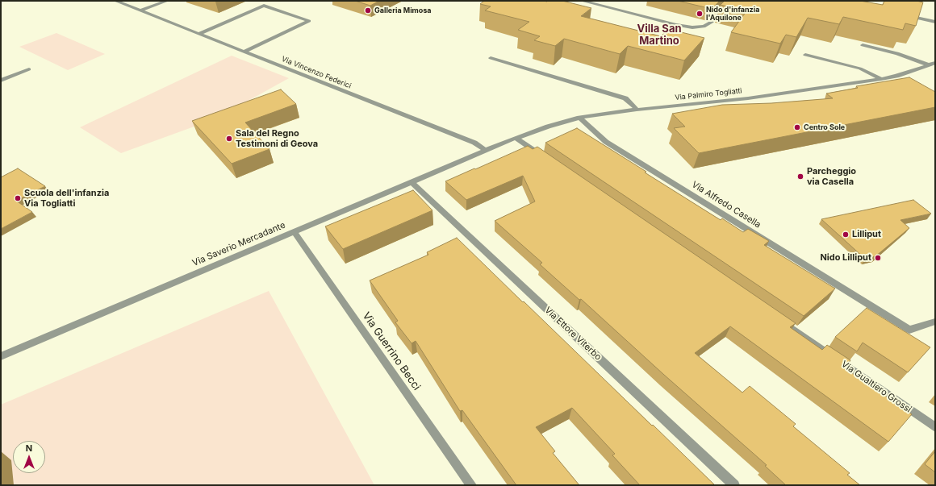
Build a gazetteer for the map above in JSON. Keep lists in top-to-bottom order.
{
  "streets": {
    "street": [
      "Via Vincenzo Federici",
      "Via Palmiro Togliatti",
      "Via Alfredo Casella",
      "Via Saverio Mercadante",
      "Via Ettore Viterbo",
      "Via Guerrino Becci",
      "Via Gualtiero Grossi"
    ]
  },
  "crossings": [
    ["Via Vincenzo Federici", "Via Palmiro Togliatti"],
    ["Via Vincenzo Federici", "Via Saverio Mercadante"],
    ["Via Palmiro Togliatti", "Via Alfredo Casella"],
    ["Via Palmiro Togliatti", "Via Saverio Mercadante"],
    ["Via Saverio Mercadante", "Via Ettore Viterbo"],
    ["Via Saverio Mercadante", "Via Guerrino Becci"]
  ],
  "districts": ["Villa San Martino"],
  "places": [
    "Galleria Mimosa",
    "Nido d'infanzia l'Aquilone",
    "Centro Sole",
    "Sala del Regno Testimoni di Geova",
    "Parcheggio via Casella",
    "Scuola dell'infanzia Via Togliatti",
    "Lilliput",
    "Nido Lilliput"
  ],
  "north": "top"
}
